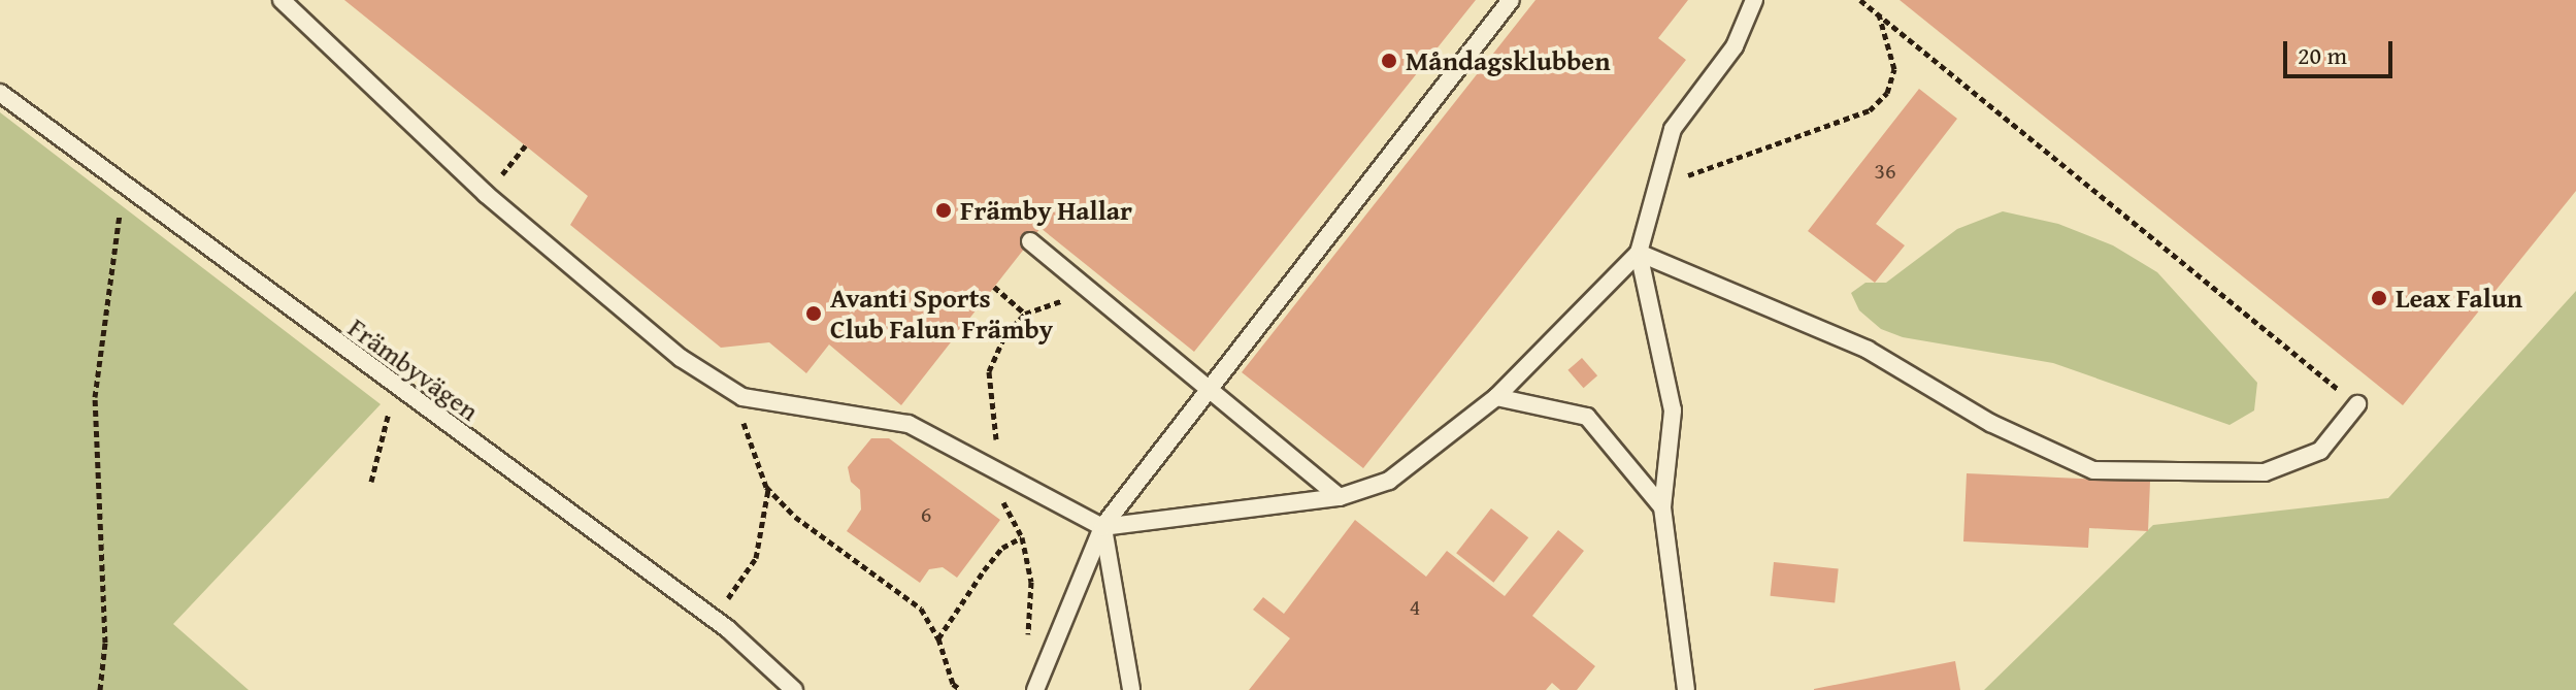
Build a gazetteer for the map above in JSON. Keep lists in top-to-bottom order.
{
  "streets": {
    "lane": ["Främbyvägen"]
  },
  "places": [
    "Måndagsklubben",
    "Främby Hallar",
    "Leax Falun",
    "Avanti Sports Club Falun Främby"
  ],
  "house_numbers": ["36", "6", "4"],
  "scale_bar": "20 m"
}
